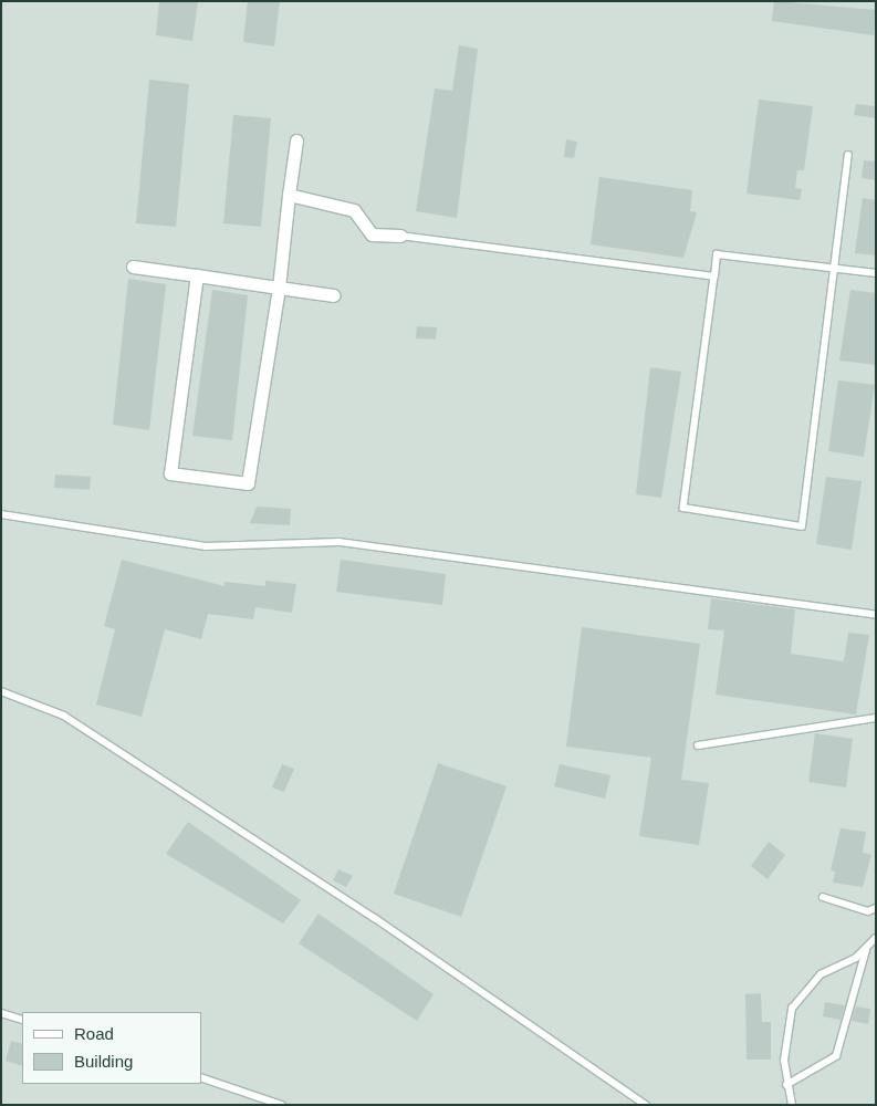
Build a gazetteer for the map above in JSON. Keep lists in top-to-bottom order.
{
  "legend": ["Road", "Building"]
}
